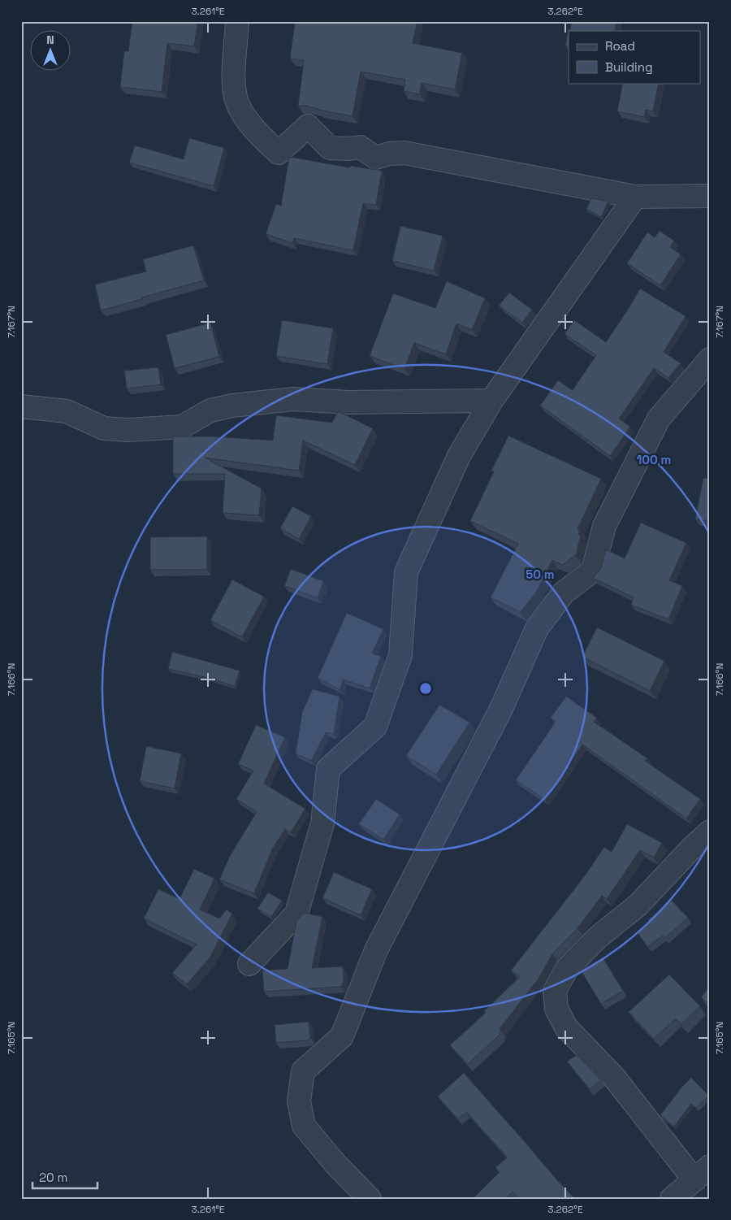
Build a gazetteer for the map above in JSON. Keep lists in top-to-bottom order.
{
  "legend": ["Road", "Building"],
  "scale_bar": "20 m",
  "north": "top",
  "coordinates": [
    "3.261°E",
    "3.262°E",
    "7.167°N",
    "7.166°N",
    "7.165°N"
  ],
  "rings": ["100 m", "50 m"]
}
